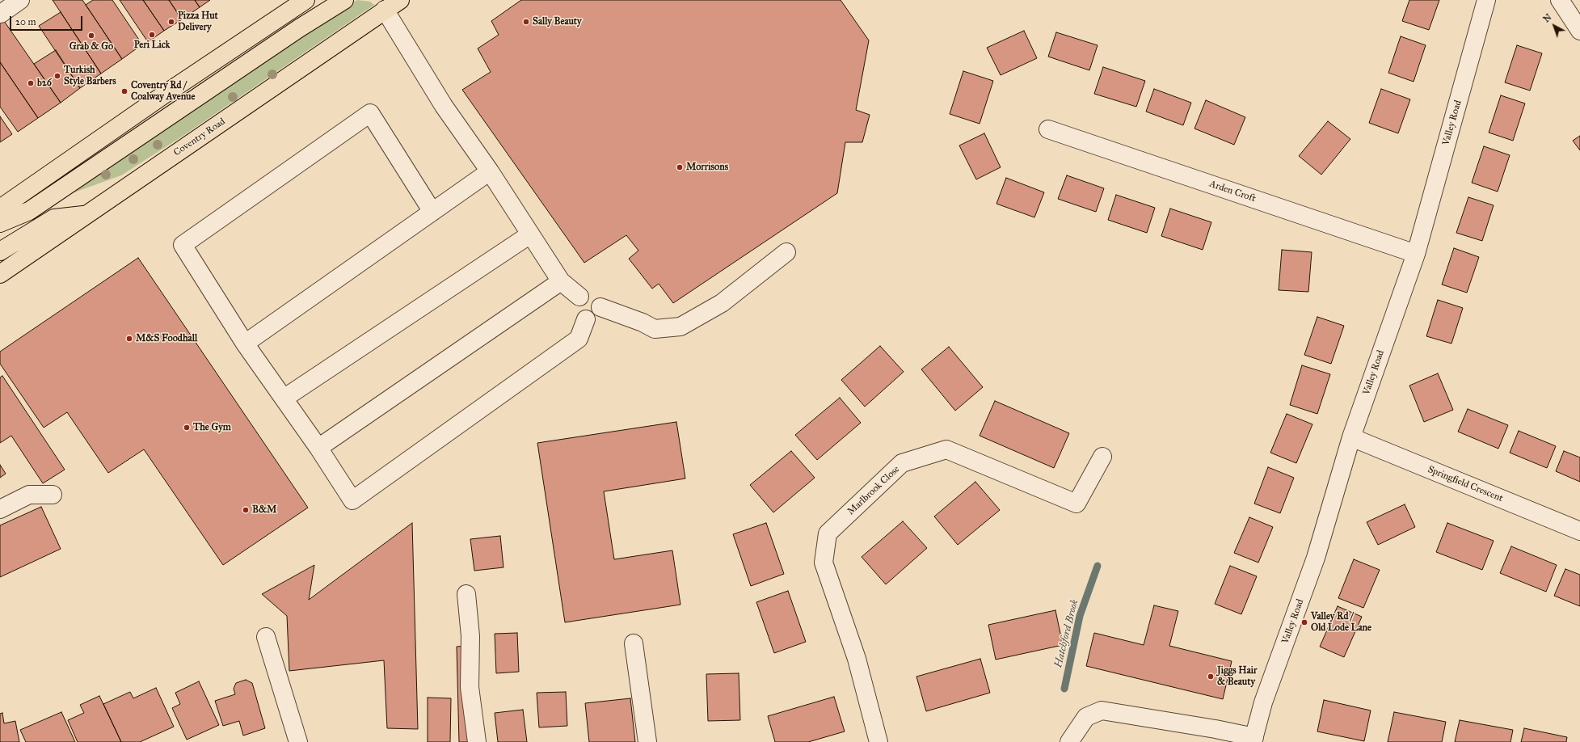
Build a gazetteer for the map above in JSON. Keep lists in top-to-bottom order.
{
  "streets": {
    "highway": ["Coventry Road"],
    "street": [
      "Valley Road",
      "Arden Croft",
      "Springfield Crescent",
      "Marlbrook Close"
    ]
  },
  "crossings": [
    ["Valley Road", "Arden Croft"],
    ["Valley Road", "Springfield Crescent"]
  ],
  "water": ["Hatchford Brook"],
  "places": [
    "Pizza Hut Delivery",
    "Sally Beauty",
    "Peri Lick",
    "Grab & Go",
    "Turkish Style Barbers",
    "b26",
    "Coventry Rd / Coalway Avenue",
    "Morrisons",
    "M&S Foodhall",
    "The Gym",
    "B&M",
    "Valley Rd / Old Lode Lane",
    "Jiggs Hair & Beauty"
  ],
  "scale_bar": "20 m",
  "north": "top left"
}
